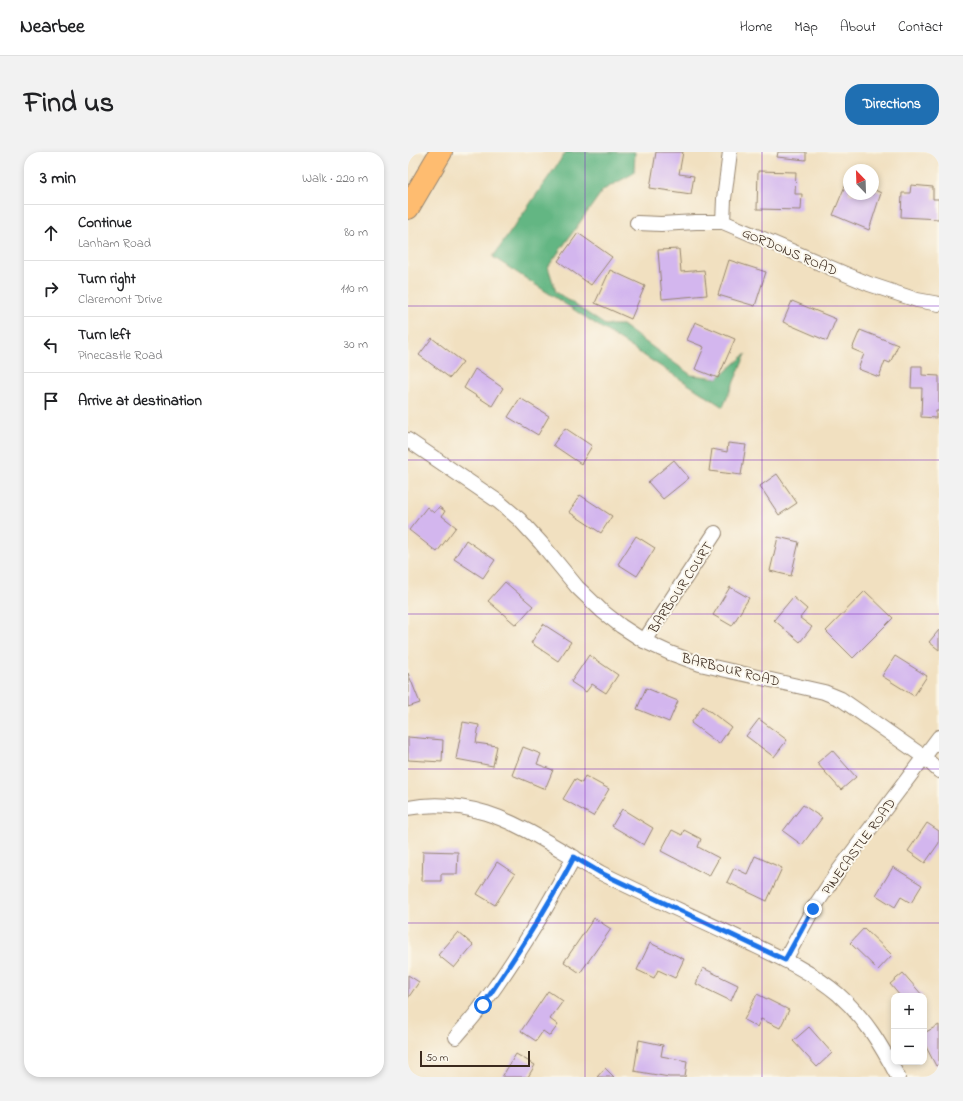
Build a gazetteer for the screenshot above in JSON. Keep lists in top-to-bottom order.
{
  "streets": {
    "street": [
      "GORDONS ROAD",
      "BARBOUR COURT",
      "BARBOUR ROAD",
      "PINECASTLE ROAD"
    ]
  },
  "crossings": [
    ["BARBOUR COURT", "BARBOUR ROAD"],
    ["BARBOUR ROAD", "PINECASTLE ROAD"]
  ],
  "scale_bar": "50 m",
  "north": "top left",
  "page": {
    "header": "Nearbee",
    "nav": [
      "Home",
      "Map",
      "About",
      "Contact"
    ],
    "title": "Find us",
    "buttons": "Directions",
    "heading": ["3 min", "Walk · 220 m"],
    "list": [
      ["Continue", "Lanham Road", "80 m"],
      ["Turn right", "Claremont Drive", "110 m"],
      ["Turn left", "Pinecastle Road", "30 m"],
      "Arrive at destination"
    ],
    "map_buttons": ["+", "−"],
    "scale": "50 m"
  }
}
